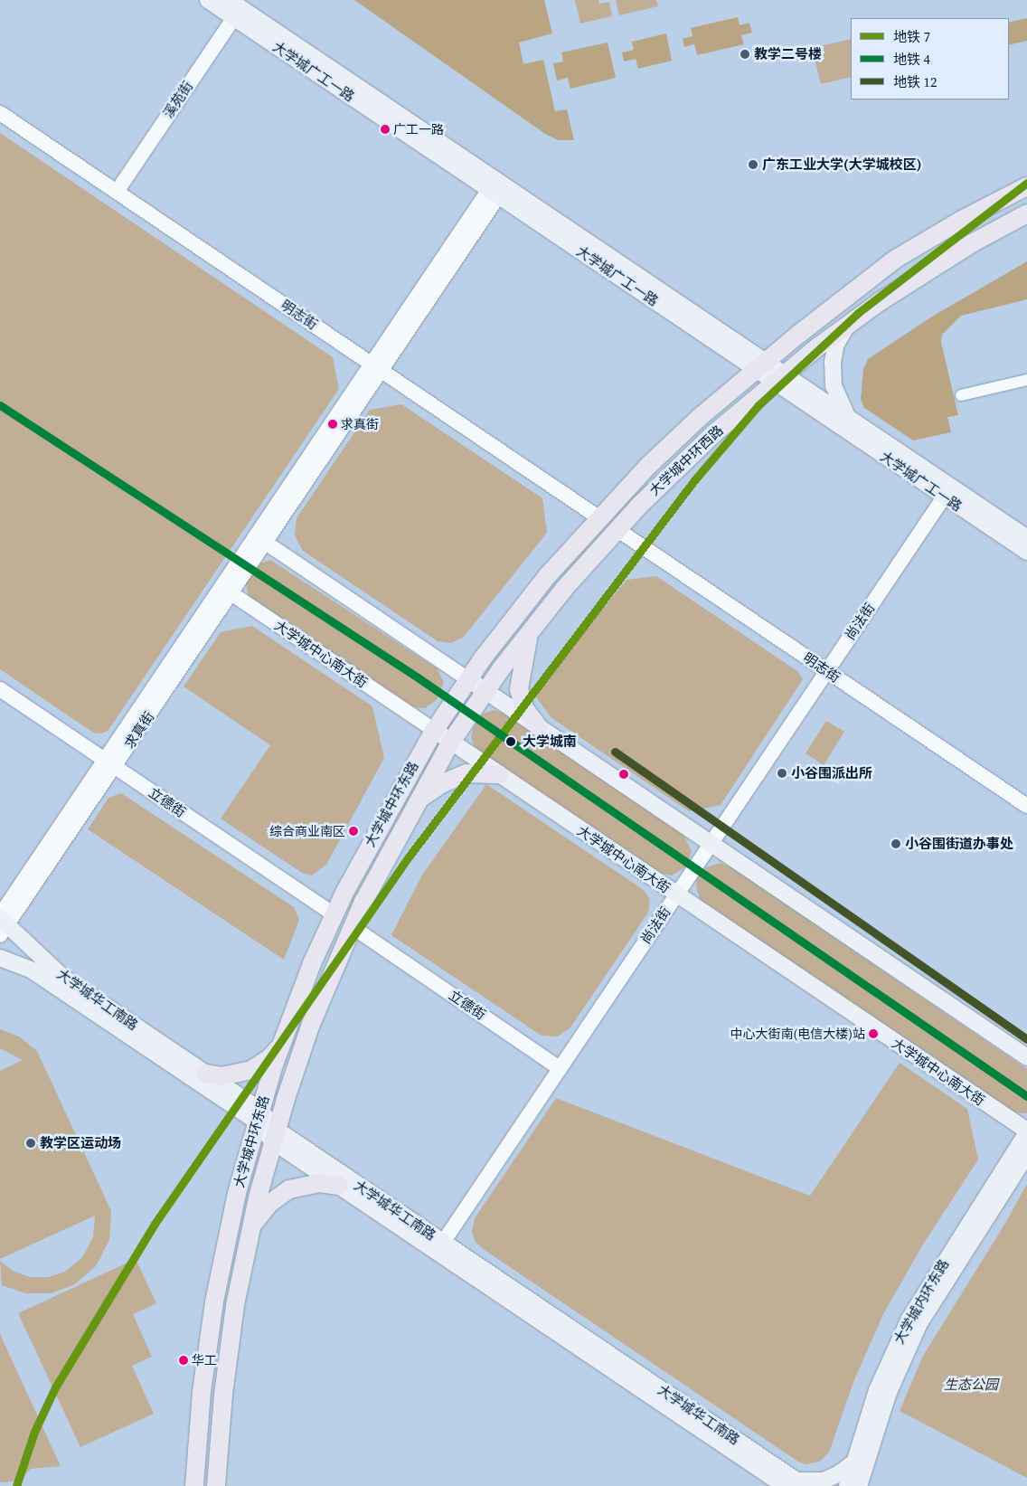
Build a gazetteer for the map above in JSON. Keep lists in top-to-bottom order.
{
  "streets": {
    "main road": [
      "大学城广工一路",
      "大学城中环西路",
      "大学城中心南大街",
      "大学城中环东路",
      "大学城华工南路",
      "大学城内环东路"
    ],
    "street": [
      "溪苑街",
      "明志街",
      "尚法街",
      "求真街",
      "立德街"
    ]
  },
  "crossings": [
    ["大学城广工一路", "溪苑街"],
    ["大学城广工一路", "大学城中环西路"],
    ["大学城广工一路", "尚法街"],
    ["大学城广工一路", "求真街"],
    ["溪苑街", "明志街"],
    ["明志街", "大学城中环西路"],
    ["明志街", "尚法街"],
    ["明志街", "求真街"],
    ["大学城中环西路", "大学城中心南大街"],
    ["大学城中环西路", "大学城中环东路"],
    ["尚法街", "大学城中心南大街"],
    ["尚法街", "立德街"],
    ["尚法街", "大学城华工南路"],
    ["大学城中心南大街", "求真街"],
    ["大学城中心南大街", "大学城中环东路"],
    ["大学城中心南大街", "大学城内环东路"],
    ["求真街", "立德街"],
    ["求真街", "大学城华工南路"],
    ["立德街", "大学城中环东路"],
    ["大学城中环东路", "大学城华工南路"]
  ],
  "parks": ["生态公园"],
  "places": [
    "教学二号楼",
    "广工一路",
    "广东工业大学(大学城校区)",
    "求真街",
    "大学城南",
    "小谷围派出所",
    "综合商业南区",
    "小谷围街道办事处",
    "中心大街南(电信大楼)站",
    "教学区运动场",
    "华工"
  ],
  "lines": ["metro line 7", "metro line 4", "metro line 12"],
  "legend": ["地铁 7", "地铁 4", "地铁 12"]
}
